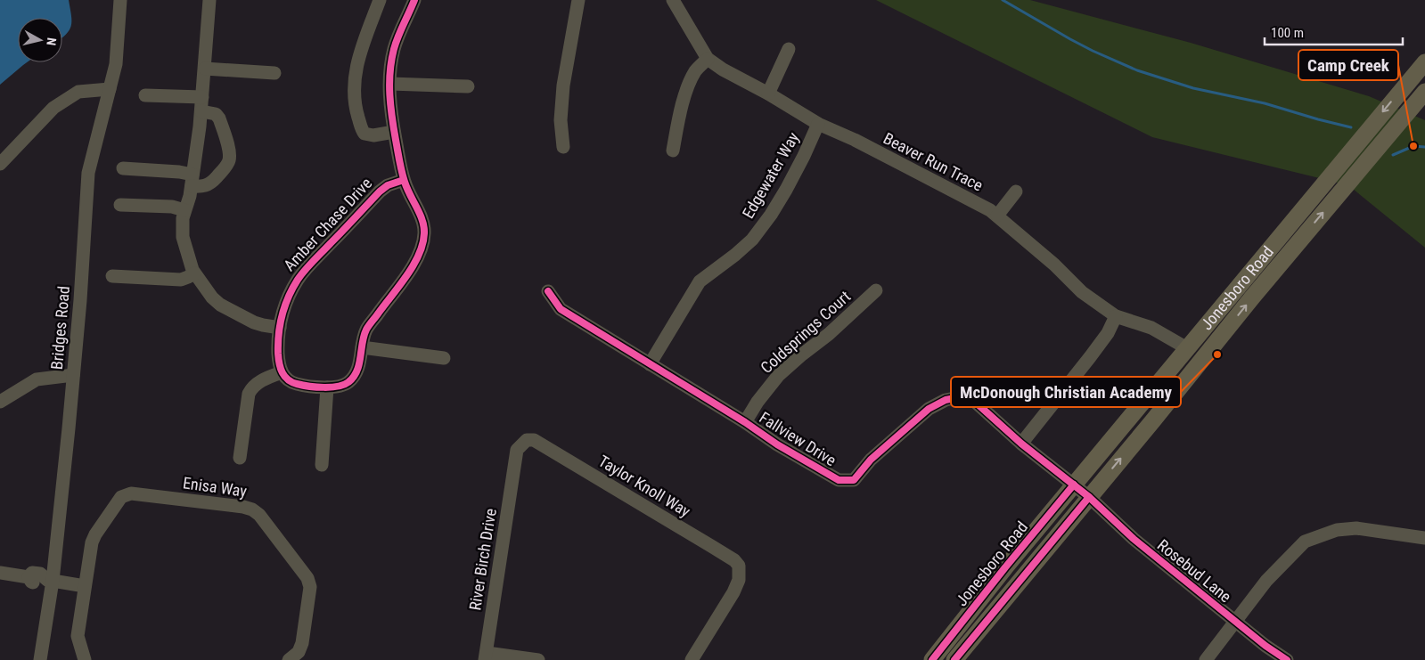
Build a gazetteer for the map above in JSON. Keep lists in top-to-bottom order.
{
  "streets": {
    "main road": ["Jonesboro Road"],
    "street": [
      "Beaver Run Trace",
      "Edgewater Way",
      "Amber Chase Drive",
      "Bridges Road",
      "Coldsprings Court",
      "Fallview Drive",
      "Taylor Knoll Way",
      "Enisa Way",
      "River Birch Drive",
      "Rosebud Lane"
    ]
  },
  "crossings": [
    ["Beaver Run Trace", "Edgewater Way"],
    ["Beaver Run Trace", "Jonesboro Road"],
    ["Edgewater Way", "Fallview Drive"],
    ["Jonesboro Road", "Fallview Drive"],
    ["Jonesboro Road", "Rosebud Lane"],
    ["Coldsprings Court", "Fallview Drive"],
    ["Fallview Drive", "Rosebud Lane"],
    ["Taylor Knoll Way", "River Birch Drive"]
  ],
  "places": ["Camp Creek", "McDonough Christian Academy"],
  "scale_bar": "100 m",
  "north": "right"
}
